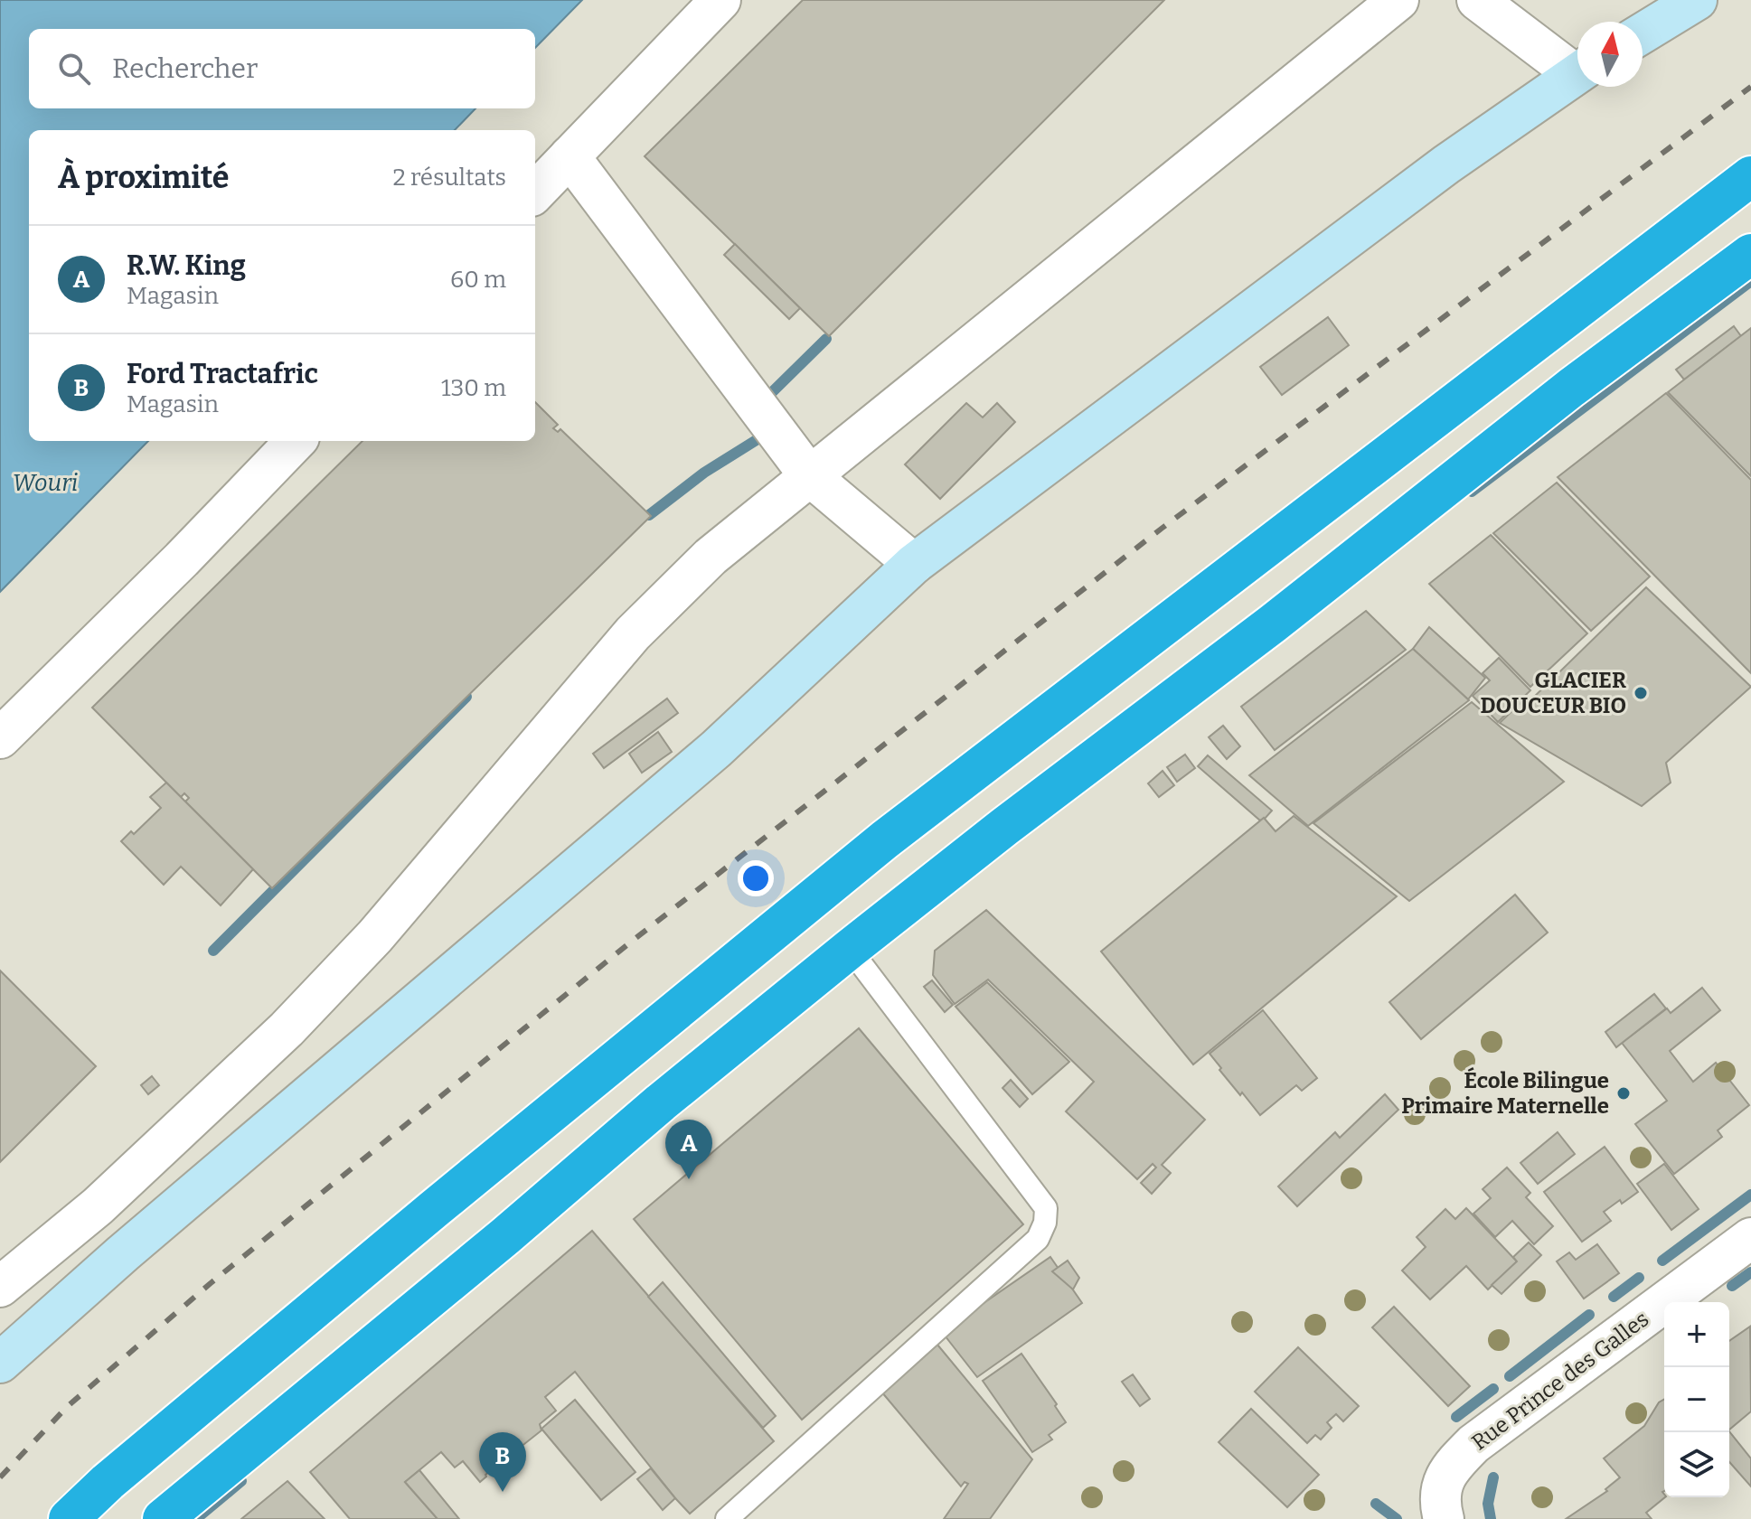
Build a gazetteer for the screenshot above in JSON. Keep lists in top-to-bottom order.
{
  "streets": {
    "street": ["Rue Prince des Galles"]
  },
  "water": ["Wouri"],
  "places": ["GLACIER DOUCEUR BIO", "École Bilingue Primaire Maternelle"],
  "north": "top",
  "page": {
    "search": "Rechercher",
    "heading": ["À proximité", "2 résultats"],
    "list": [
      {
        "mark": "A",
        "name": "R.W. King",
        "note": "Magasin",
        "value": "60 m"
      },
      {
        "mark": "B",
        "name": "Ford Tractafric",
        "note": "Magasin",
        "value": "130 m"
      }
    ],
    "pins": ["A", "B"],
    "map_buttons": ["+", "−"]
  }
}
